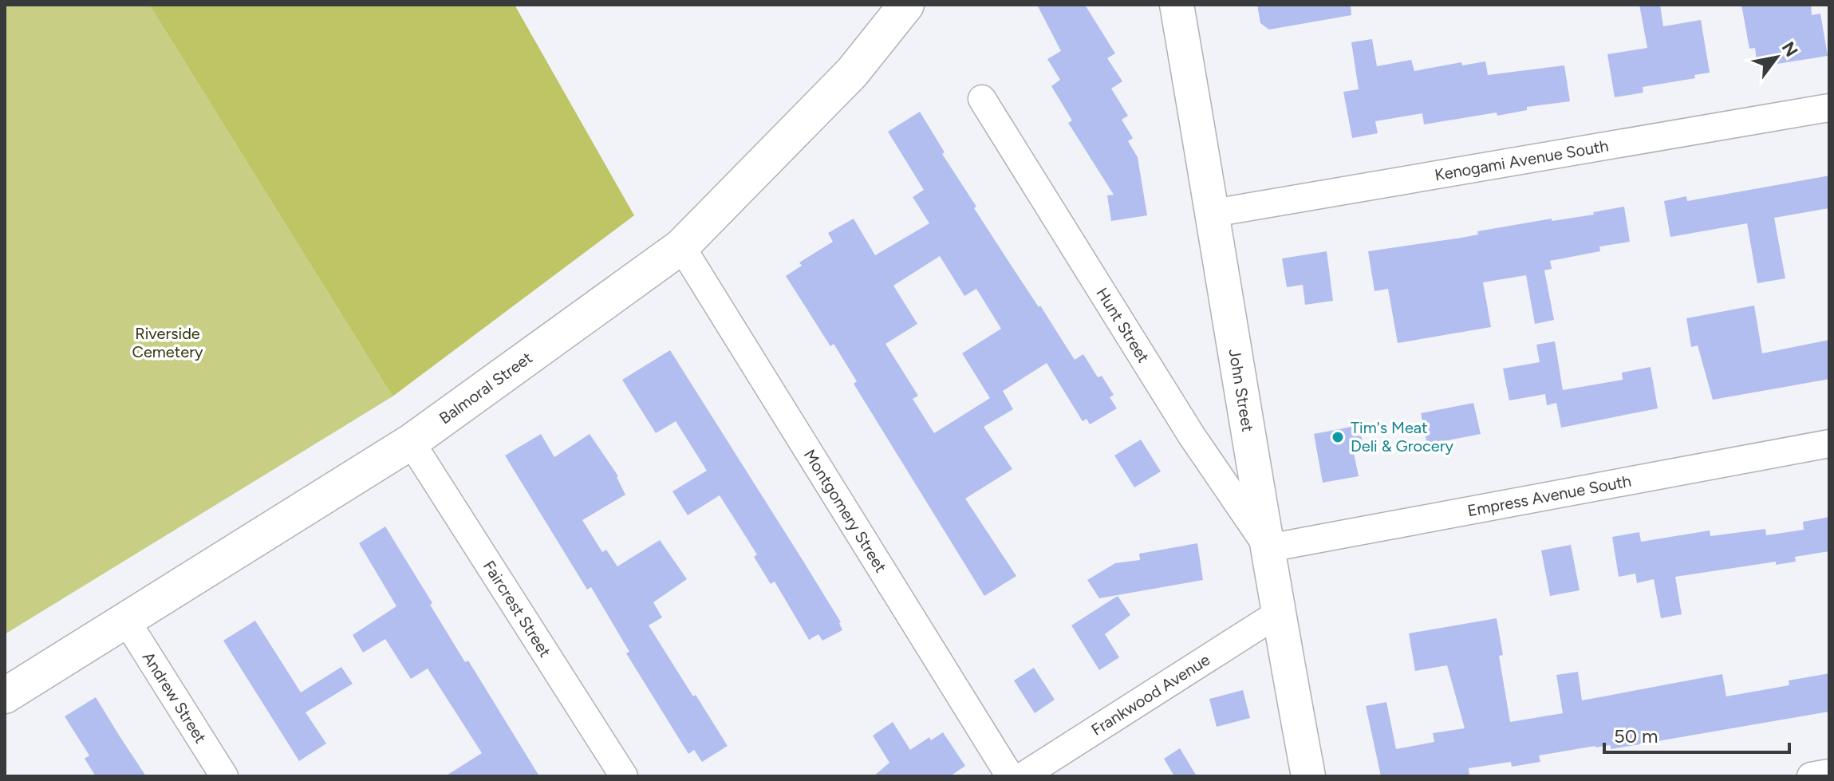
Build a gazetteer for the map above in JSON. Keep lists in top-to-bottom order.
{
  "streets": {
    "main road": ["Balmoral Street"],
    "street": [
      "Kenogami Avenue South",
      "Hunt Street",
      "John Street",
      "Empress Avenue South",
      "Montgomery Street",
      "Faircrest Street",
      "Frankwood Avenue",
      "Andrew Street"
    ]
  },
  "crossings": [
    ["Kenogami Avenue South", "John Street"],
    ["Hunt Street", "John Street"],
    ["Hunt Street", "Empress Avenue South"],
    ["Balmoral Street", "Montgomery Street"],
    ["Balmoral Street", "Faircrest Street"],
    ["Balmoral Street", "Andrew Street"],
    ["John Street", "Empress Avenue South"],
    ["John Street", "Frankwood Avenue"]
  ],
  "parks": ["Riverside Cemetery"],
  "places": ["Tim's Meat Deli & Grocery"],
  "scale_bar": "50 m",
  "north": "top right"
}
